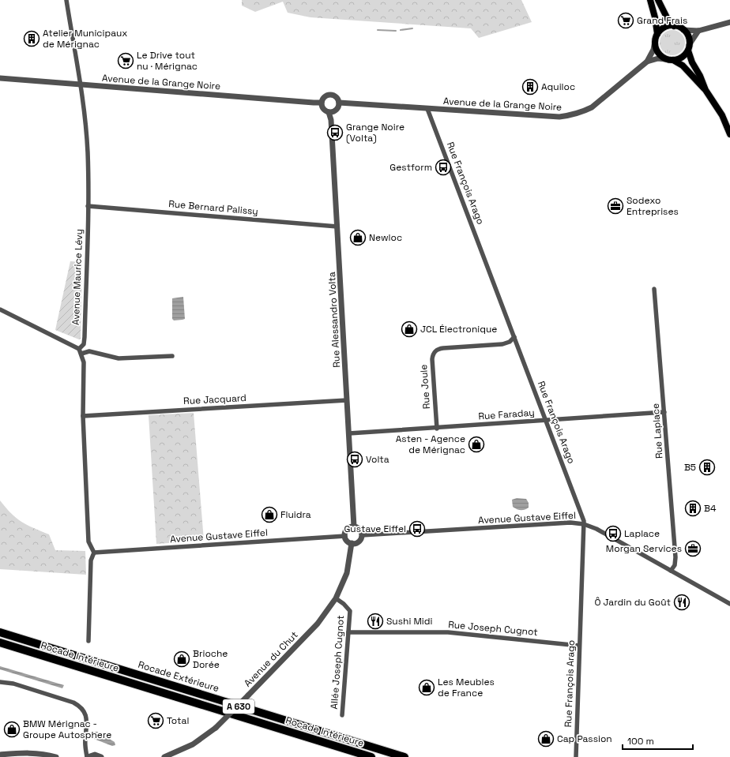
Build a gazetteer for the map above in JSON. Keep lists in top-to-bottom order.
{
  "streets": {
    "highway": ["Rocade Intérieure", "Rocade Extérieure", "A 630"],
    "street": [
      "Avenue de la Grange Noire",
      "Rue François Arago",
      "Rue Bernard Palissy",
      "Avenue Maurice Lévy",
      "Rue Alessandro Volta",
      "Rue Joule",
      "Rue Jacquard",
      "Rue Faraday",
      "Rue Laplace",
      "Avenue Gustave Eiffel",
      "Rue Joseph Cugnot",
      "Avenue du Chut",
      "Allée Joseph Cugnot"
    ]
  },
  "crossings": [
    ["Avenue de la Grange Noire", "Rue François Arago"],
    ["Avenue de la Grange Noire", "Avenue Maurice Lévy"],
    ["Avenue de la Grange Noire", "Rue Alessandro Volta"],
    ["Rue François Arago", "Rue Joule"],
    ["Rue François Arago", "Rue Faraday"],
    ["Rue François Arago", "Avenue Gustave Eiffel"],
    ["Rue François Arago", "Rue Joseph Cugnot"],
    ["Rue Bernard Palissy", "Avenue Maurice Lévy"],
    ["Rue Bernard Palissy", "Rue Alessandro Volta"],
    ["Rue Alessandro Volta", "Rue Jacquard"],
    ["Rue Alessandro Volta", "Rue Faraday"],
    ["Rue Alessandro Volta", "Avenue Gustave Eiffel"],
    ["Rue Alessandro Volta", "Avenue du Chut"],
    ["Rue Joule", "Rue Faraday"],
    ["Rue Faraday", "Rue Laplace"],
    ["Rue Laplace", "Avenue Gustave Eiffel"],
    ["Avenue Gustave Eiffel", "Avenue du Chut"],
    ["Rue Joseph Cugnot", "Allée Joseph Cugnot"],
    ["Avenue du Chut", "Allée Joseph Cugnot"]
  ],
  "places": {
    "supermarket": ["Grand Frais", "Le Drive tout nu · Mérignac", "Total"],
    "building": [
      "Atelier Municipaux de Mérignac",
      "Aquiloc",
      "B5",
      "B4"
    ],
    "bus stop": [
      "Grange Noire (Volta)",
      "Gestform",
      "Volta",
      "Gustave Eiffel",
      "Laplace"
    ],
    "office": ["Sodexo Entreprises", "Morgan Services"],
    "shop": [
      "Newloc",
      "JCL Électronique",
      "Asten - Agence de Mérignac",
      "Fluidra",
      "Brioche Dorée",
      "Les Meubles de France",
      "BMW Mérignac - Groupe Autosphere",
      "Cap Passion"
    ],
    "restaurant": ["Ô Jardin du Goût", "Sushi Midi"]
  },
  "scale_bar": "100 m"
}
